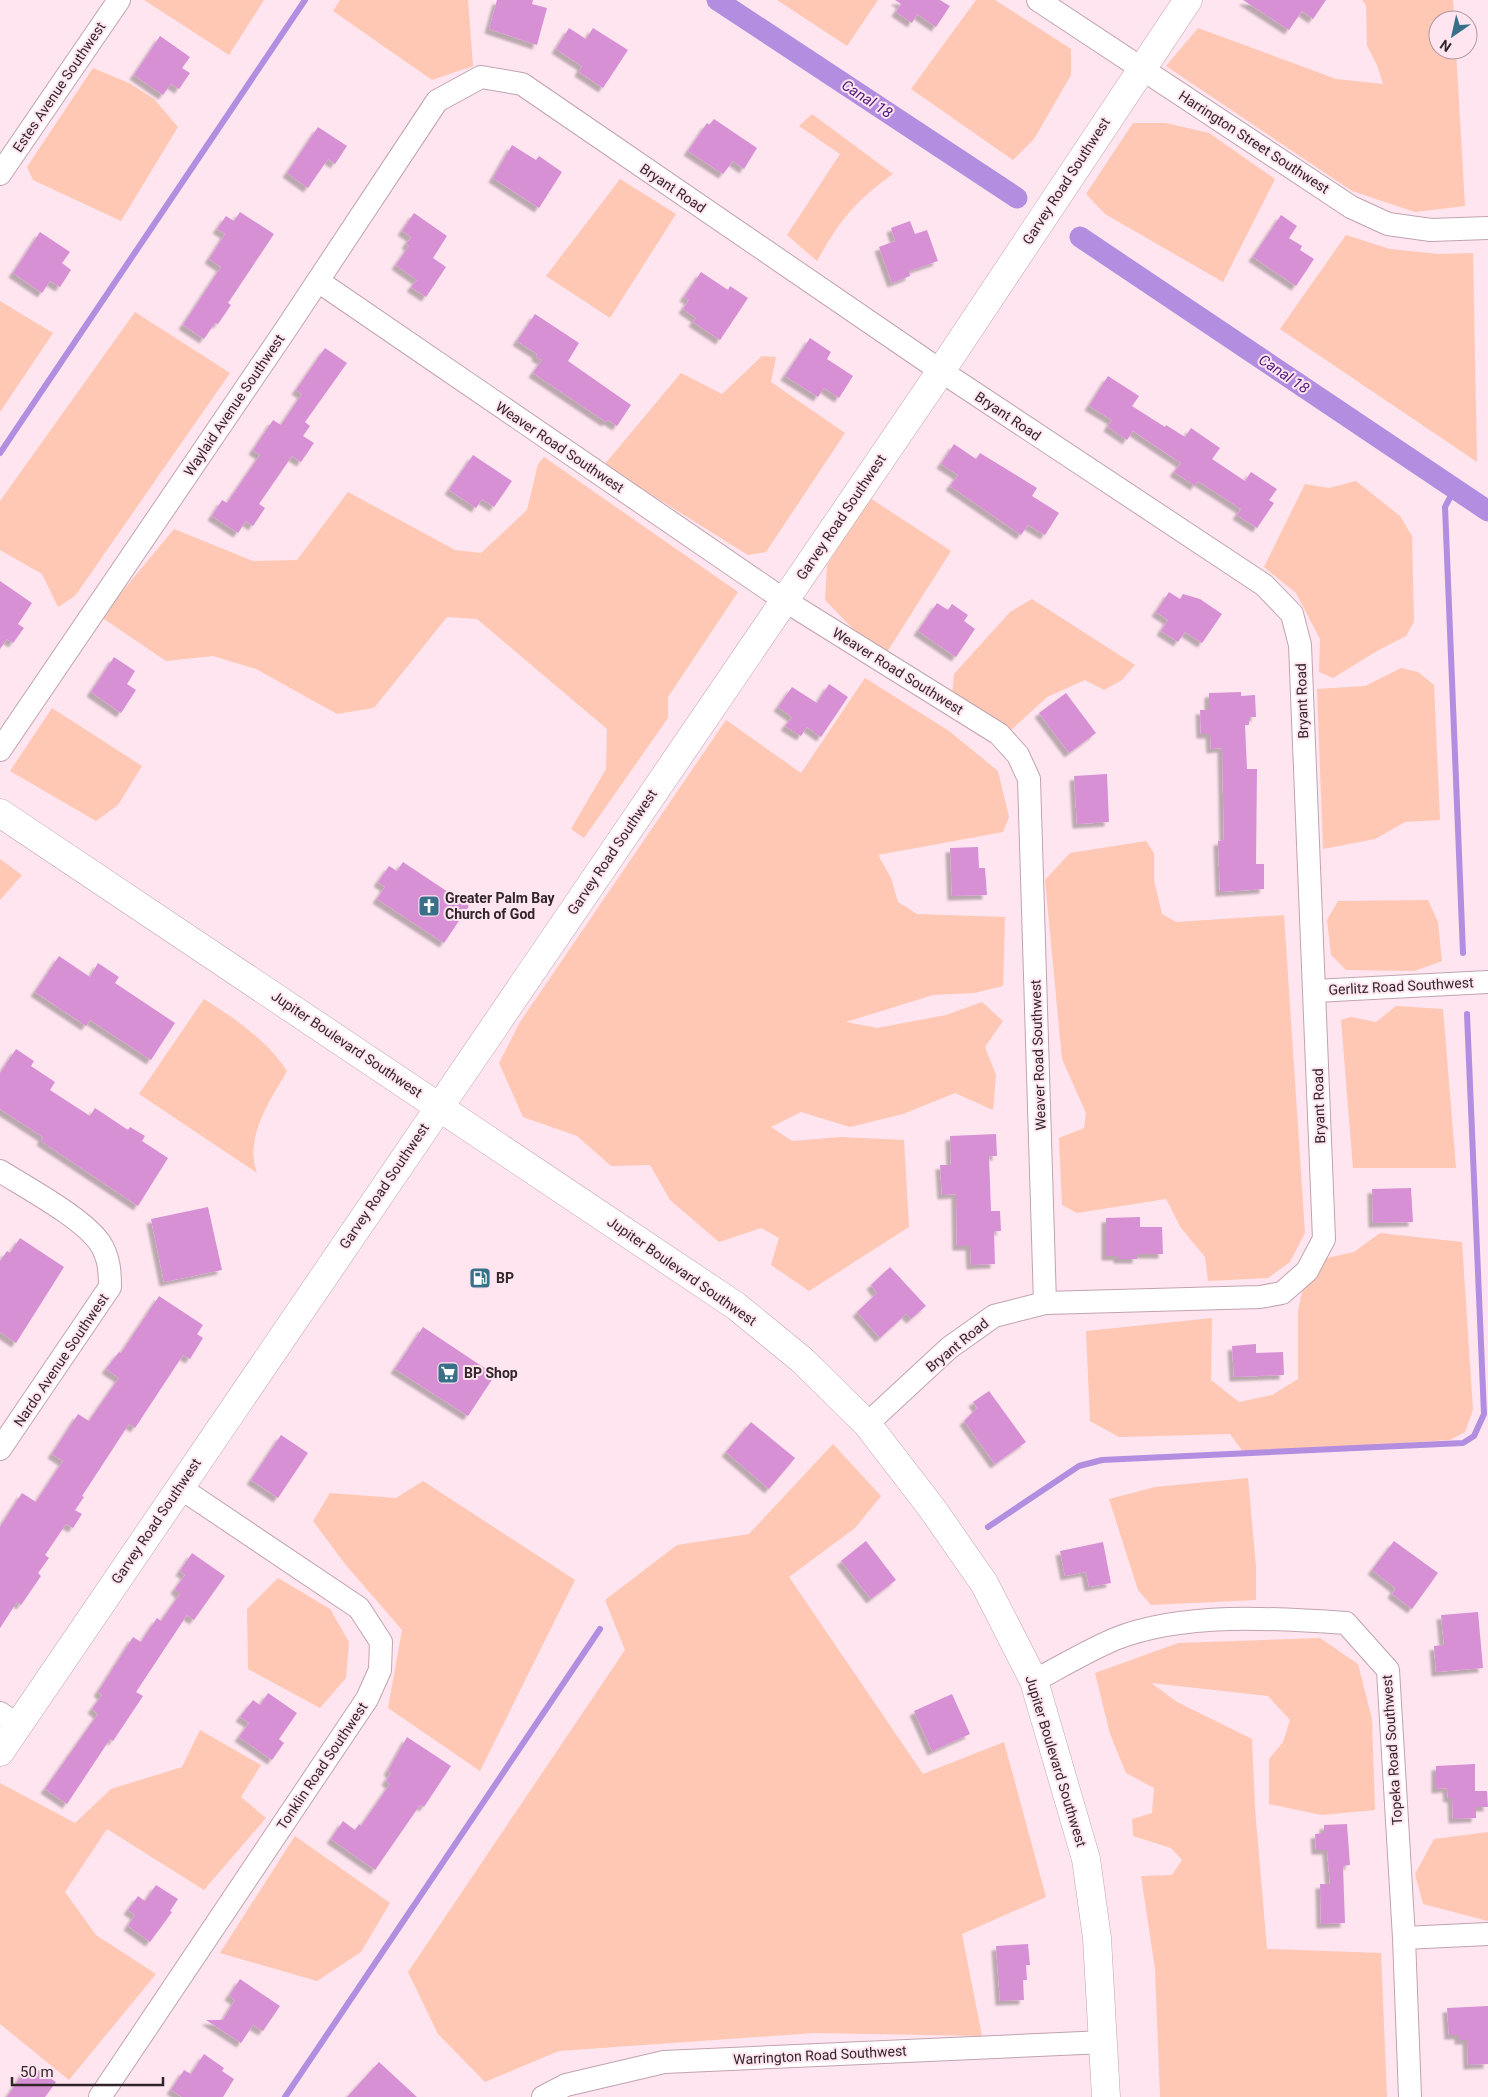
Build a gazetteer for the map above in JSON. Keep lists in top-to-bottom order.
{
  "streets": {
    "street": [
      "Estes Avenue Southwest",
      "Harrington Street Southwest",
      "Garvey Road Southwest",
      "Bryant Road",
      "Waylaid Avenue Southwest",
      "Weaver Road Southwest",
      "Gerlitz Road Southwest",
      "Jupiter Boulevard Southwest",
      "Nardo Avenue Southwest",
      "Topeka Road Southwest",
      "Tonklin Road Southwest",
      "Warrington Road Southwest"
    ]
  },
  "crossings": [
    ["Harrington Street Southwest", "Garvey Road Southwest"],
    ["Garvey Road Southwest", "Bryant Road"],
    ["Garvey Road Southwest", "Weaver Road Southwest"],
    ["Garvey Road Southwest", "Jupiter Boulevard Southwest"],
    ["Garvey Road Southwest", "Tonklin Road Southwest"],
    ["Bryant Road", "Waylaid Avenue Southwest"],
    ["Bryant Road", "Weaver Road Southwest"],
    ["Bryant Road", "Gerlitz Road Southwest"],
    ["Bryant Road", "Jupiter Boulevard Southwest"],
    ["Waylaid Avenue Southwest", "Weaver Road Southwest"],
    ["Jupiter Boulevard Southwest", "Topeka Road Southwest"],
    ["Jupiter Boulevard Southwest", "Warrington Road Southwest"]
  ],
  "water": ["Canal 18"],
  "places": {
    "church": ["Greater Palm Bay Church of God"],
    "fuel station": ["BP"],
    "supermarket": ["BP Shop"]
  },
  "scale_bar": "50 m",
  "north": "bottom left"
}
